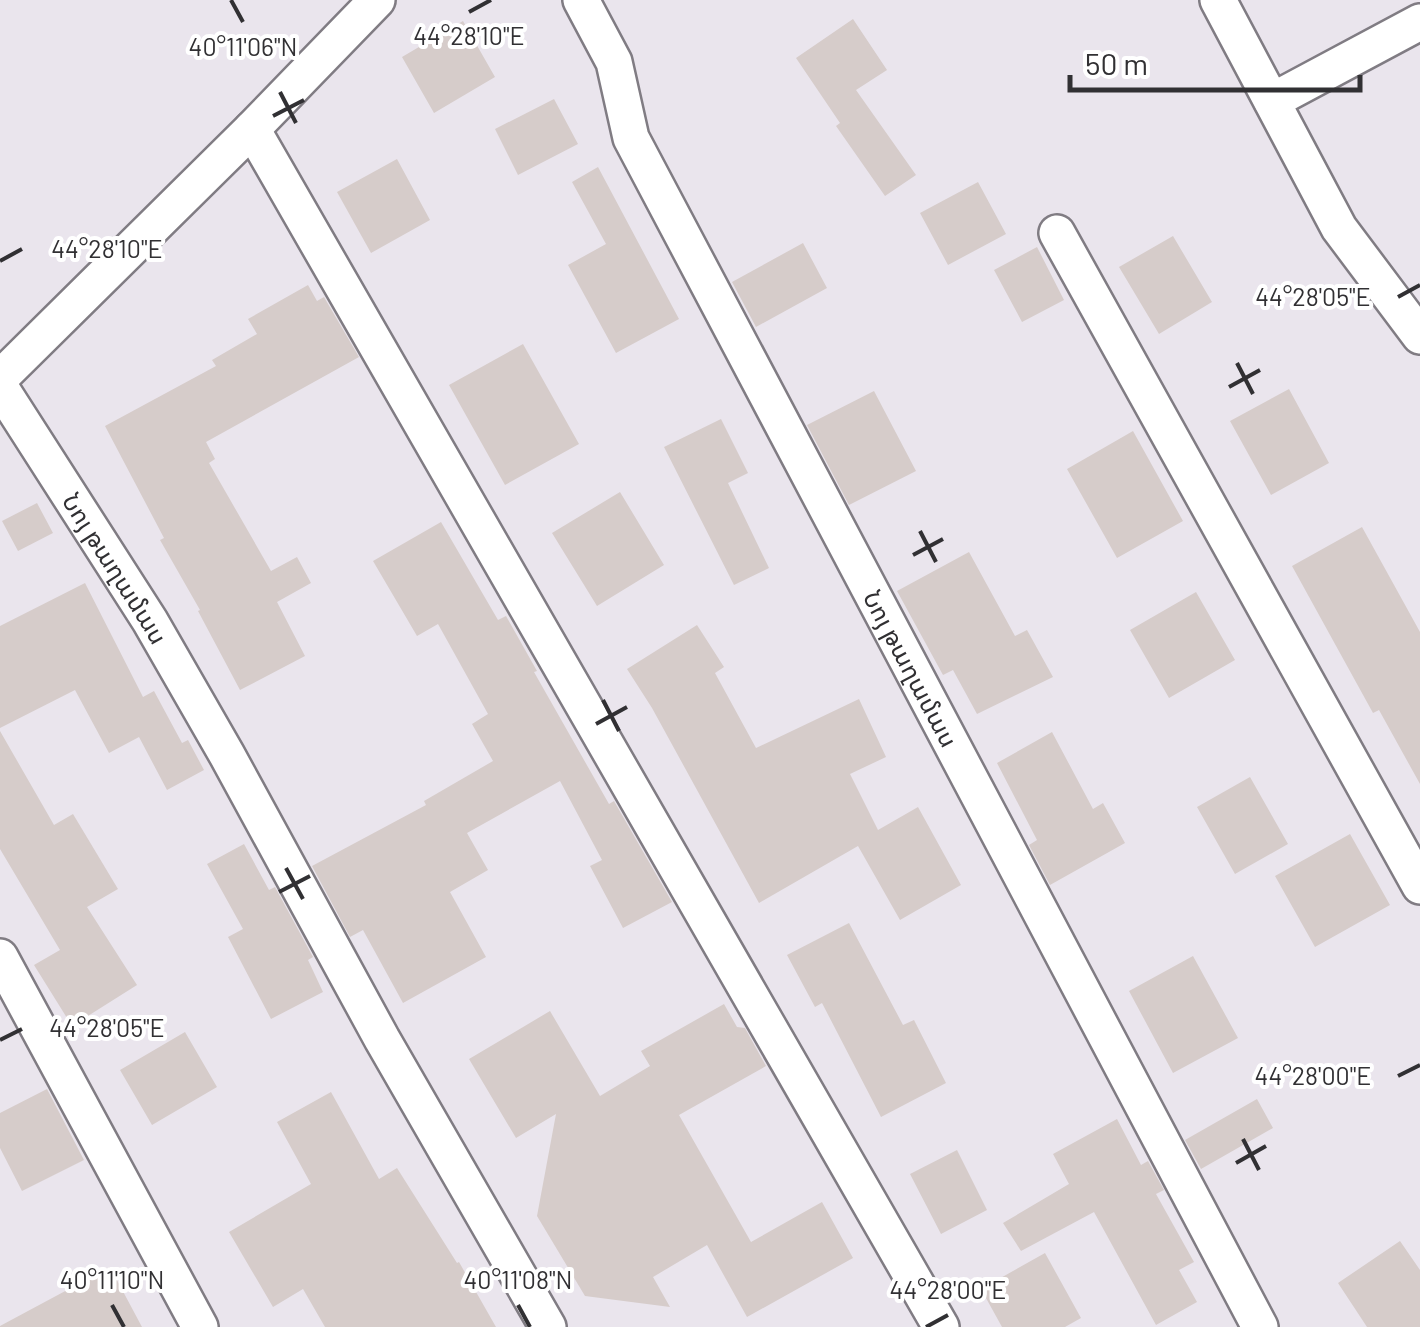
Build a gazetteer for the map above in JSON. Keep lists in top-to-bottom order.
{
  "streets": {
    "street": ["Նոյ թաղամաս"]
  },
  "scale_bar": "50 m",
  "coordinates": [
    "44°28'10\"E",
    "40°11'06\"N",
    "44°28'05\"E",
    "44°28'00\"E",
    "40°11'10\"N",
    "40°11'08\"N"
  ]
}
